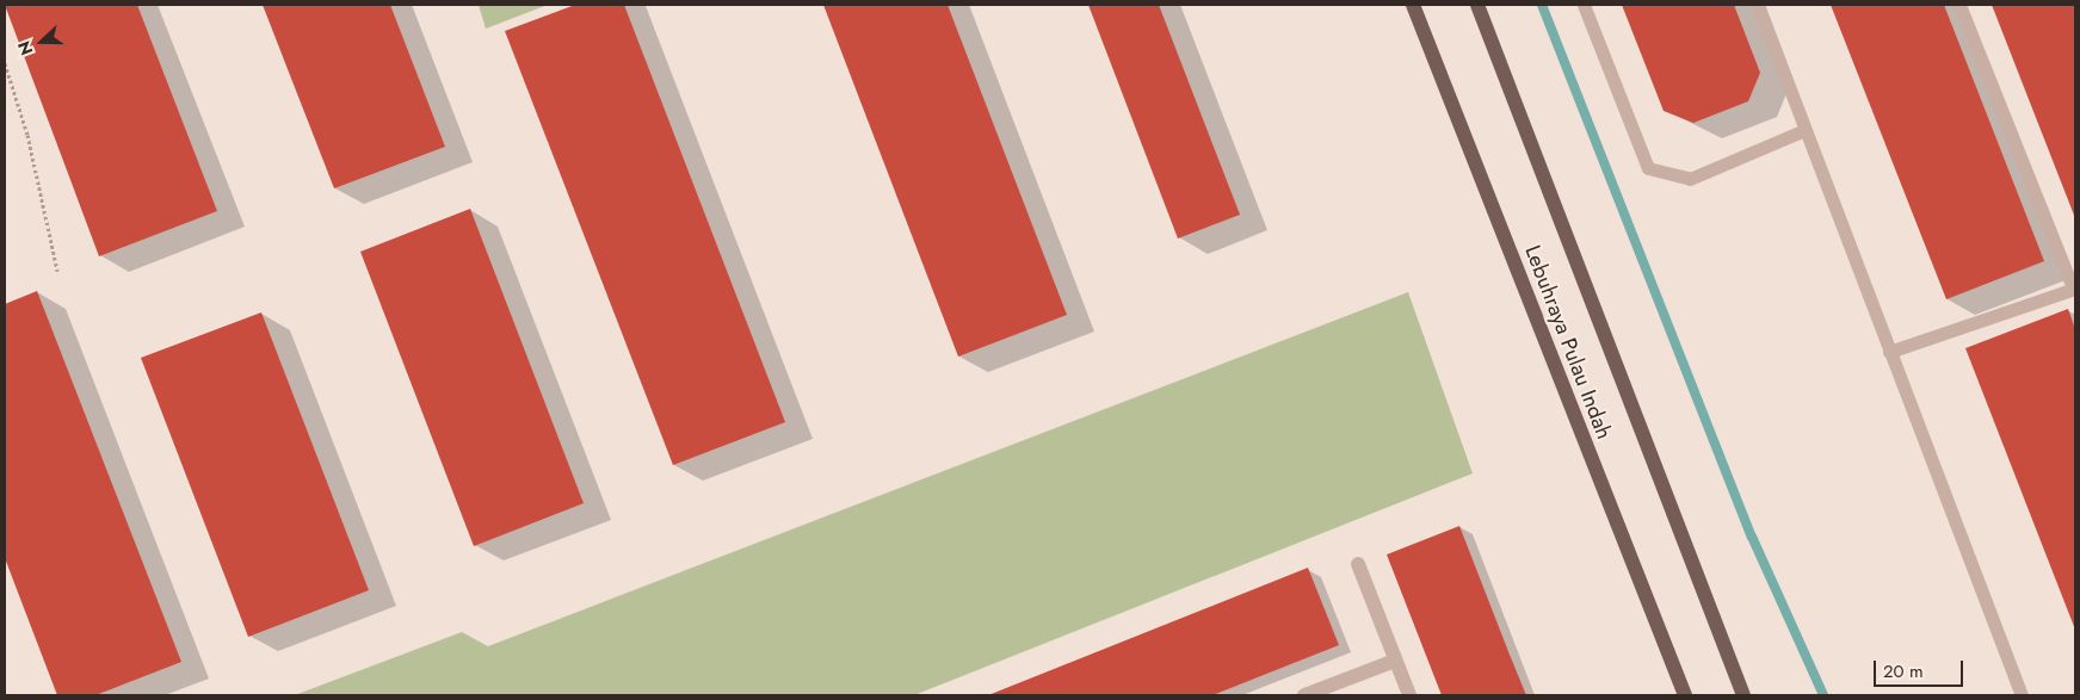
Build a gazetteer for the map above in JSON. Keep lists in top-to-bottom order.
{
  "streets": {
    "main road": ["Lebuhraya Pulau Indah"]
  },
  "scale_bar": "20 m",
  "north": "left"
}
